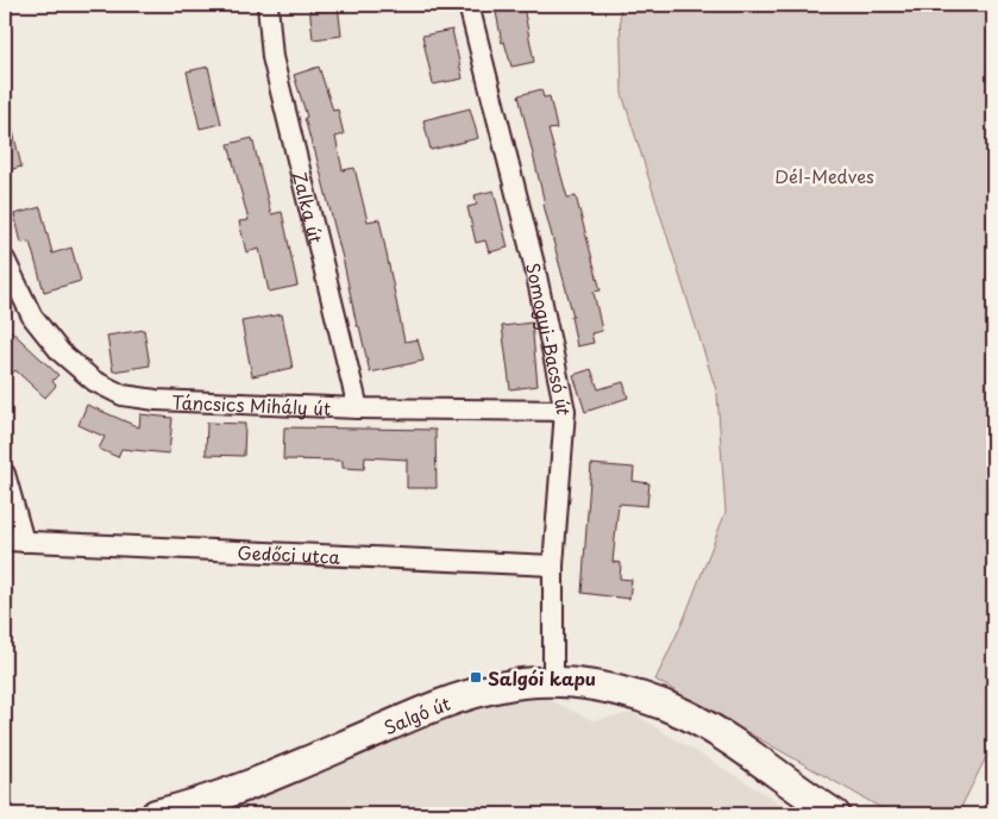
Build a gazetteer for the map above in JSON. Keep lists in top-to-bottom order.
{
  "streets": {
    "main road": ["Salgó út"],
    "street": [
      "Zalka út",
      "Somogyi-Bacsó út",
      "Táncsics Mihály út",
      "Gedőci utca"
    ]
  },
  "crossings": [
    ["Zalka út", "Táncsics Mihály út"],
    ["Somogyi-Bacsó út", "Táncsics Mihály út"],
    ["Somogyi-Bacsó út", "Gedőci utca"],
    ["Somogyi-Bacsó út", "Salgó út"]
  ],
  "parks": ["Dél-Medves"],
  "places": {
    "transit": ["Salgói kapu"]
  }
}
